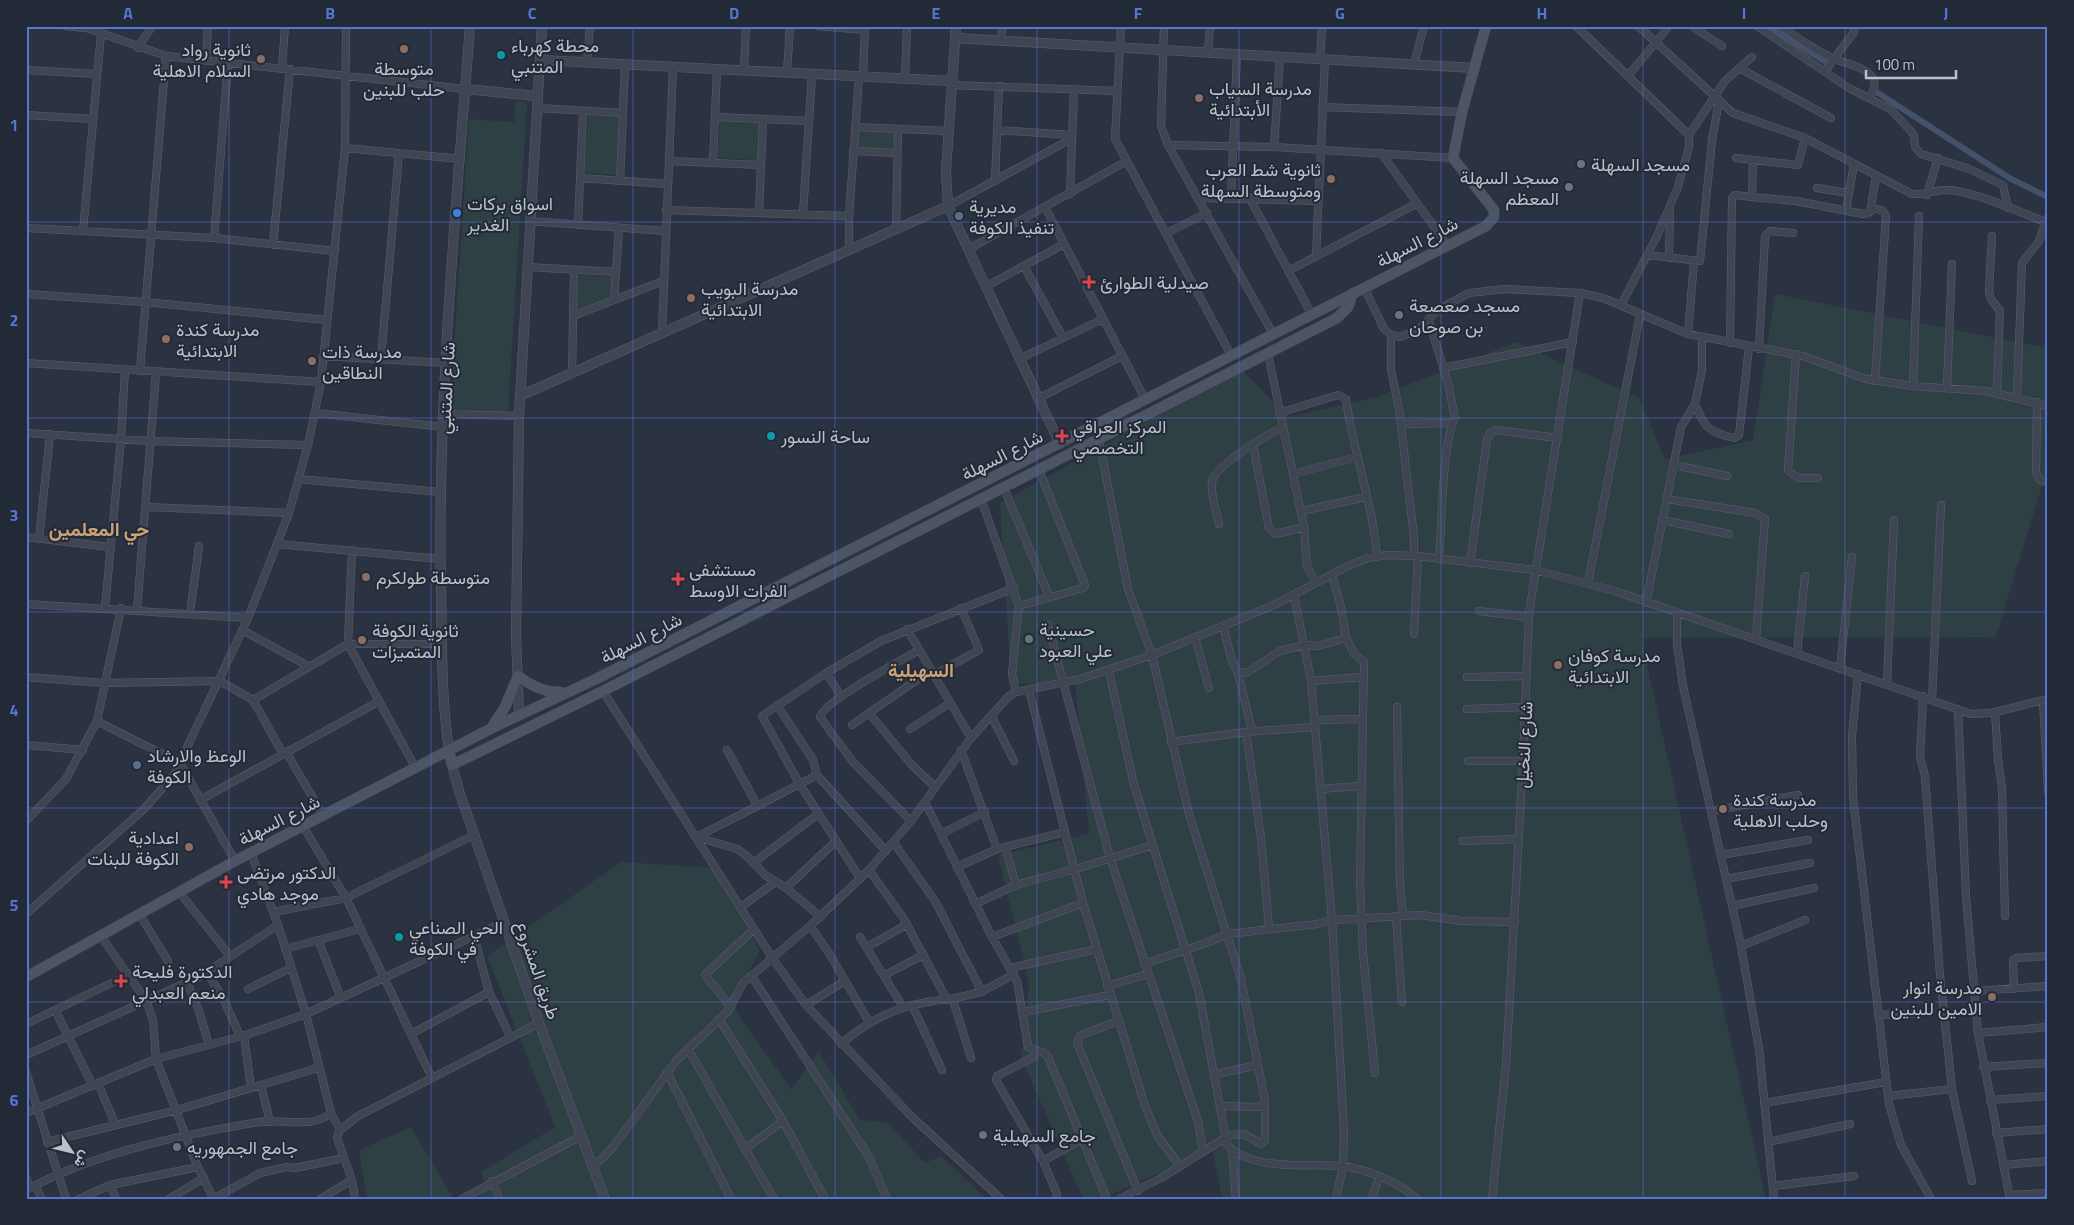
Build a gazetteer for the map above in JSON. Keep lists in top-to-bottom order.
{
  "streets": {
    "main road": ["شارع السهلة", "طريق المشروع"],
    "street": ["شارع المتنبي", "شارع النخيل"]
  },
  "crossings": [
    ["شارع السهلة", "شارع المتنبي"],
    ["شارع السهلة", "طريق المشروع"],
    ["شارع المتنبي", "طريق المشروع"]
  ],
  "districts": ["حي المعلمين", "السهيلية"],
  "places": {
    "other": [
      "متوسطة حلب للبنين",
      "محطة كهرباء المتنبي",
      "ثانوية رواد السلام الاهلية",
      "مدرسة السياب الأبتدائية",
      "مسجد السهلة",
      "ثانوية شط العرب ومتوسطة السهلة",
      "مسجد السهلة المعظم",
      "اسواق بركات الغدير",
      "مديرية تنفيذ الكوفة",
      "مدرسة البويب الابتدائية",
      "مسجد صعصعة بن صوحان",
      "مدرسة كندة الابتدائية",
      "مدرسة ذات النطاقين",
      "ساحة النسور",
      "متوسطة طولكرم",
      "حسينية علي العبود",
      "ثانوية الكوفة المتميزات",
      "مدرسة كوفان الابتدائية",
      "الوعظ والارشاد الكوفة",
      "مدرسة كندة وحلب الاهلية",
      "اعدادية الكوفة للبنات",
      "الحي الصناعي في الكوفة",
      "مدرسة انوار الامين للبنين",
      "جامع السهيلية",
      "جامع الجمهوريه"
    ],
    "health": [
      "صيدلية الطوارئ",
      "المركز العراقي التخصصي",
      "مستشفى الفرات الاوسط",
      "الدكتور مرتضى موجد هادي",
      "الدكتورة فليحة منعم العبدلي"
    ]
  },
  "scale_bar": "100 m",
  "north": "bottom right",
  "grid": {
    "columns": [
      "A",
      "B",
      "C",
      "D",
      "E",
      "F",
      "G",
      "H",
      "I",
      "J"
    ],
    "rows": [
      "1",
      "2",
      "3",
      "4",
      "5",
      "6"
    ]
  }
}
